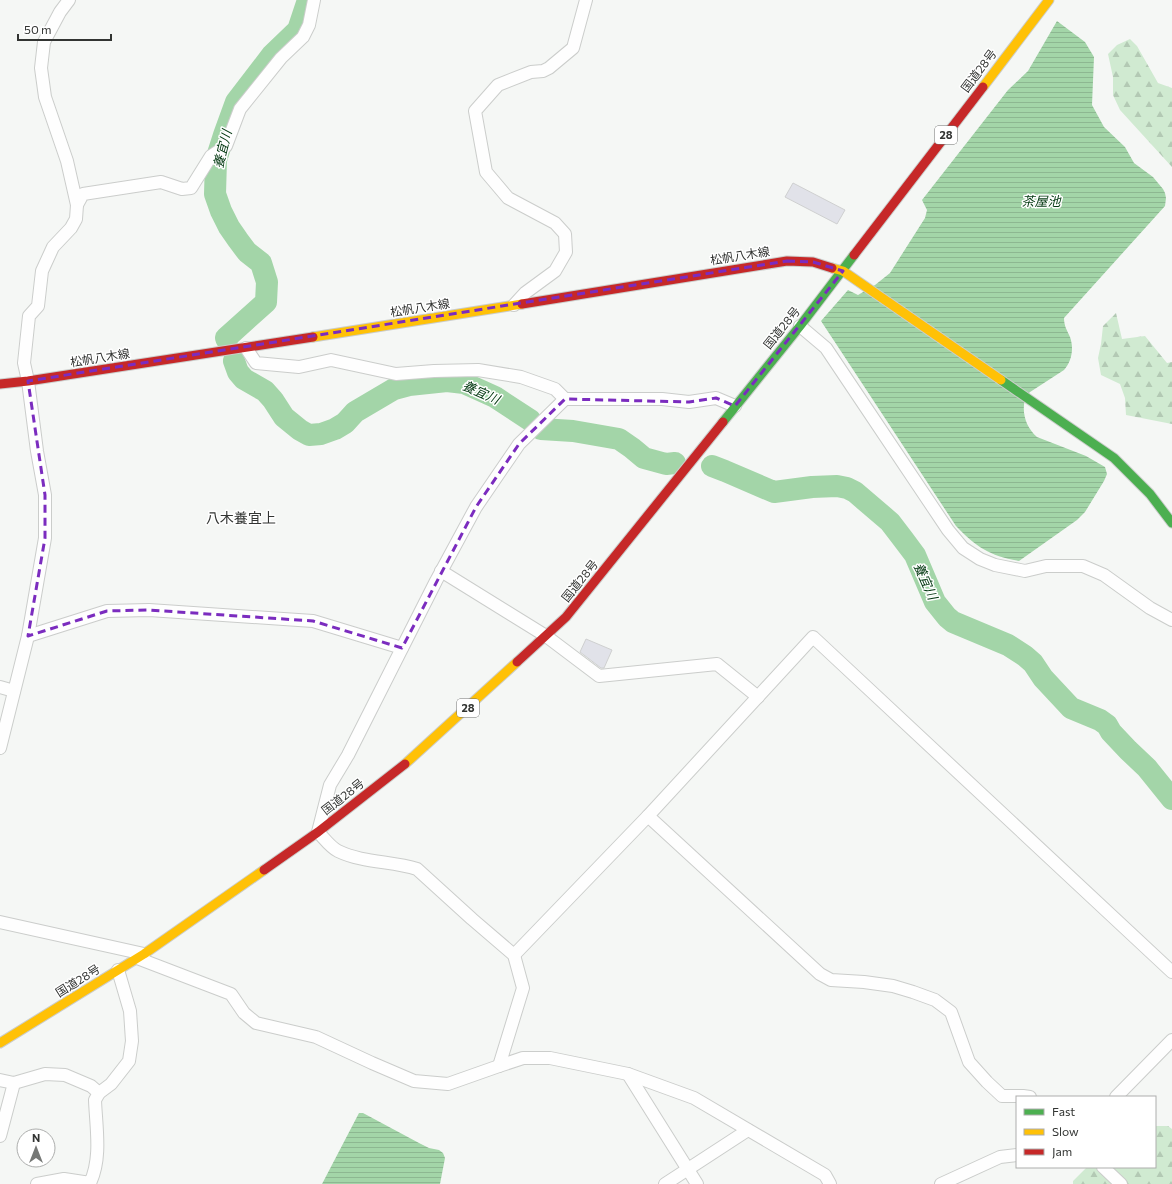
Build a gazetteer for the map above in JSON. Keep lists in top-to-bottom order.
{
  "streets": {
    "main road": ["国道28号", "28", "松帆八木線"]
  },
  "crossings": [
    ["国道28号", "松帆八木線"]
  ],
  "districts": ["八木養宜上"],
  "water": ["養宜川", "茶屋池"],
  "legend": ["Fast", "Slow", "Jam"],
  "scale_bar": "50 m",
  "north": "top"
}
